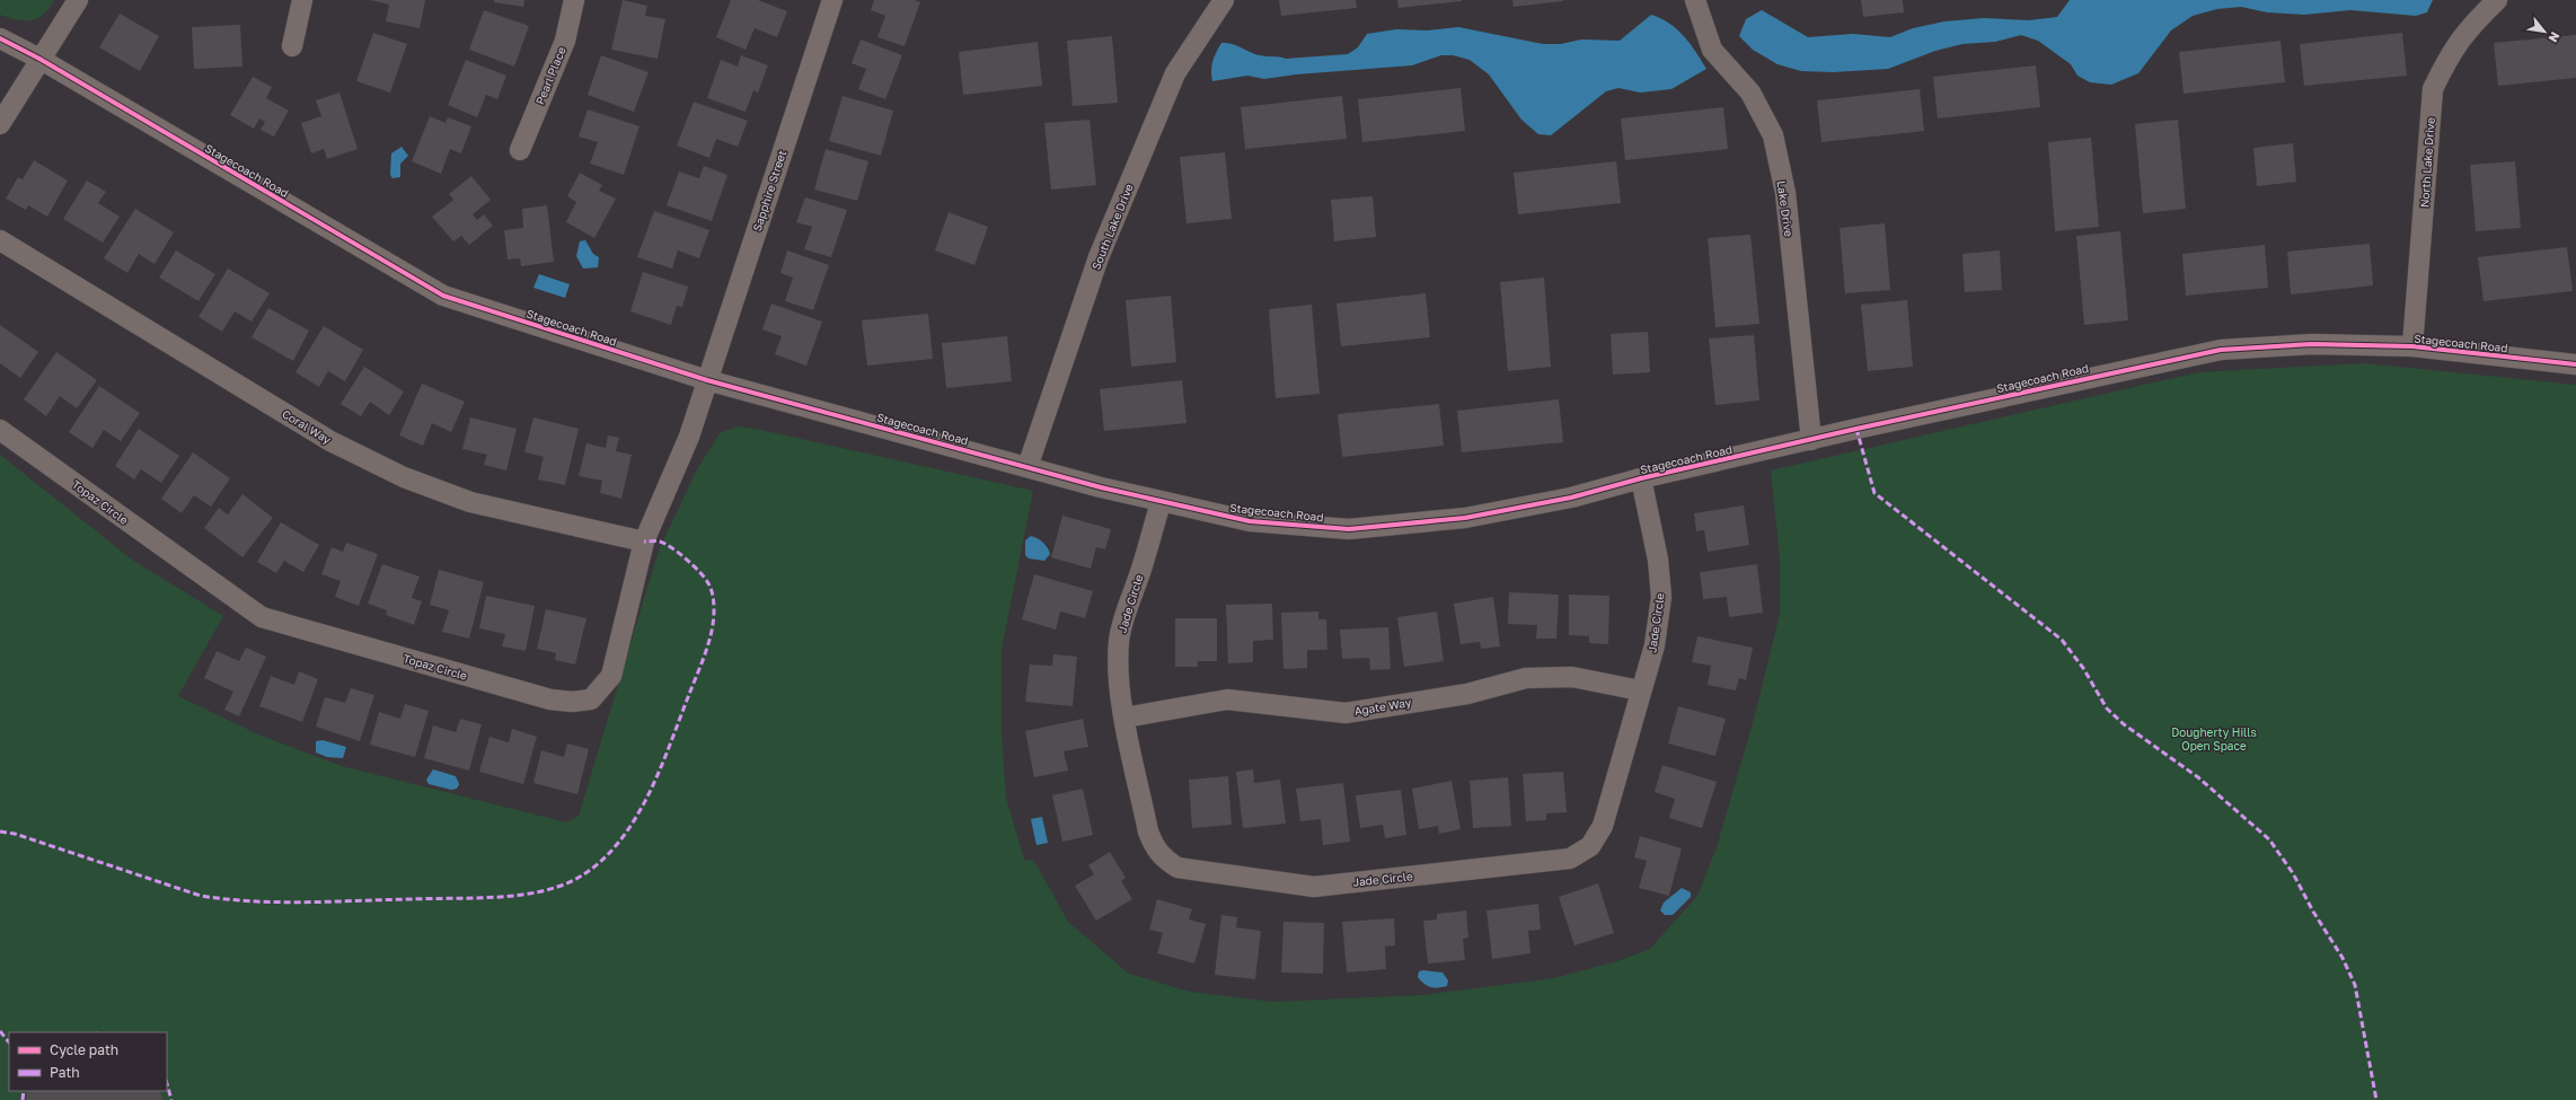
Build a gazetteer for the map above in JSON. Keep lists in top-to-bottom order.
{
  "streets": {
    "street": [
      "Pearl Place",
      "North Lake Drive",
      "Stagecoach Road",
      "Sapphire Street",
      "Lake Drive",
      "South Lake Drive",
      "Coral Way",
      "Topaz Circle",
      "Jade Circle",
      "Agate Way"
    ]
  },
  "crossings": [
    ["North Lake Drive", "Stagecoach Road"],
    ["Stagecoach Road", "Sapphire Street"],
    ["Stagecoach Road", "Lake Drive"],
    ["Stagecoach Road", "South Lake Drive"],
    ["Stagecoach Road", "Topaz Circle"],
    ["Stagecoach Road", "Jade Circle"],
    ["Sapphire Street", "Topaz Circle"],
    ["Coral Way", "Topaz Circle"],
    ["Jade Circle", "Agate Way"]
  ],
  "parks": ["Dougherty Hills Open Space"],
  "legend": ["Cycle path", "Path"],
  "north": "bottom right"
}
